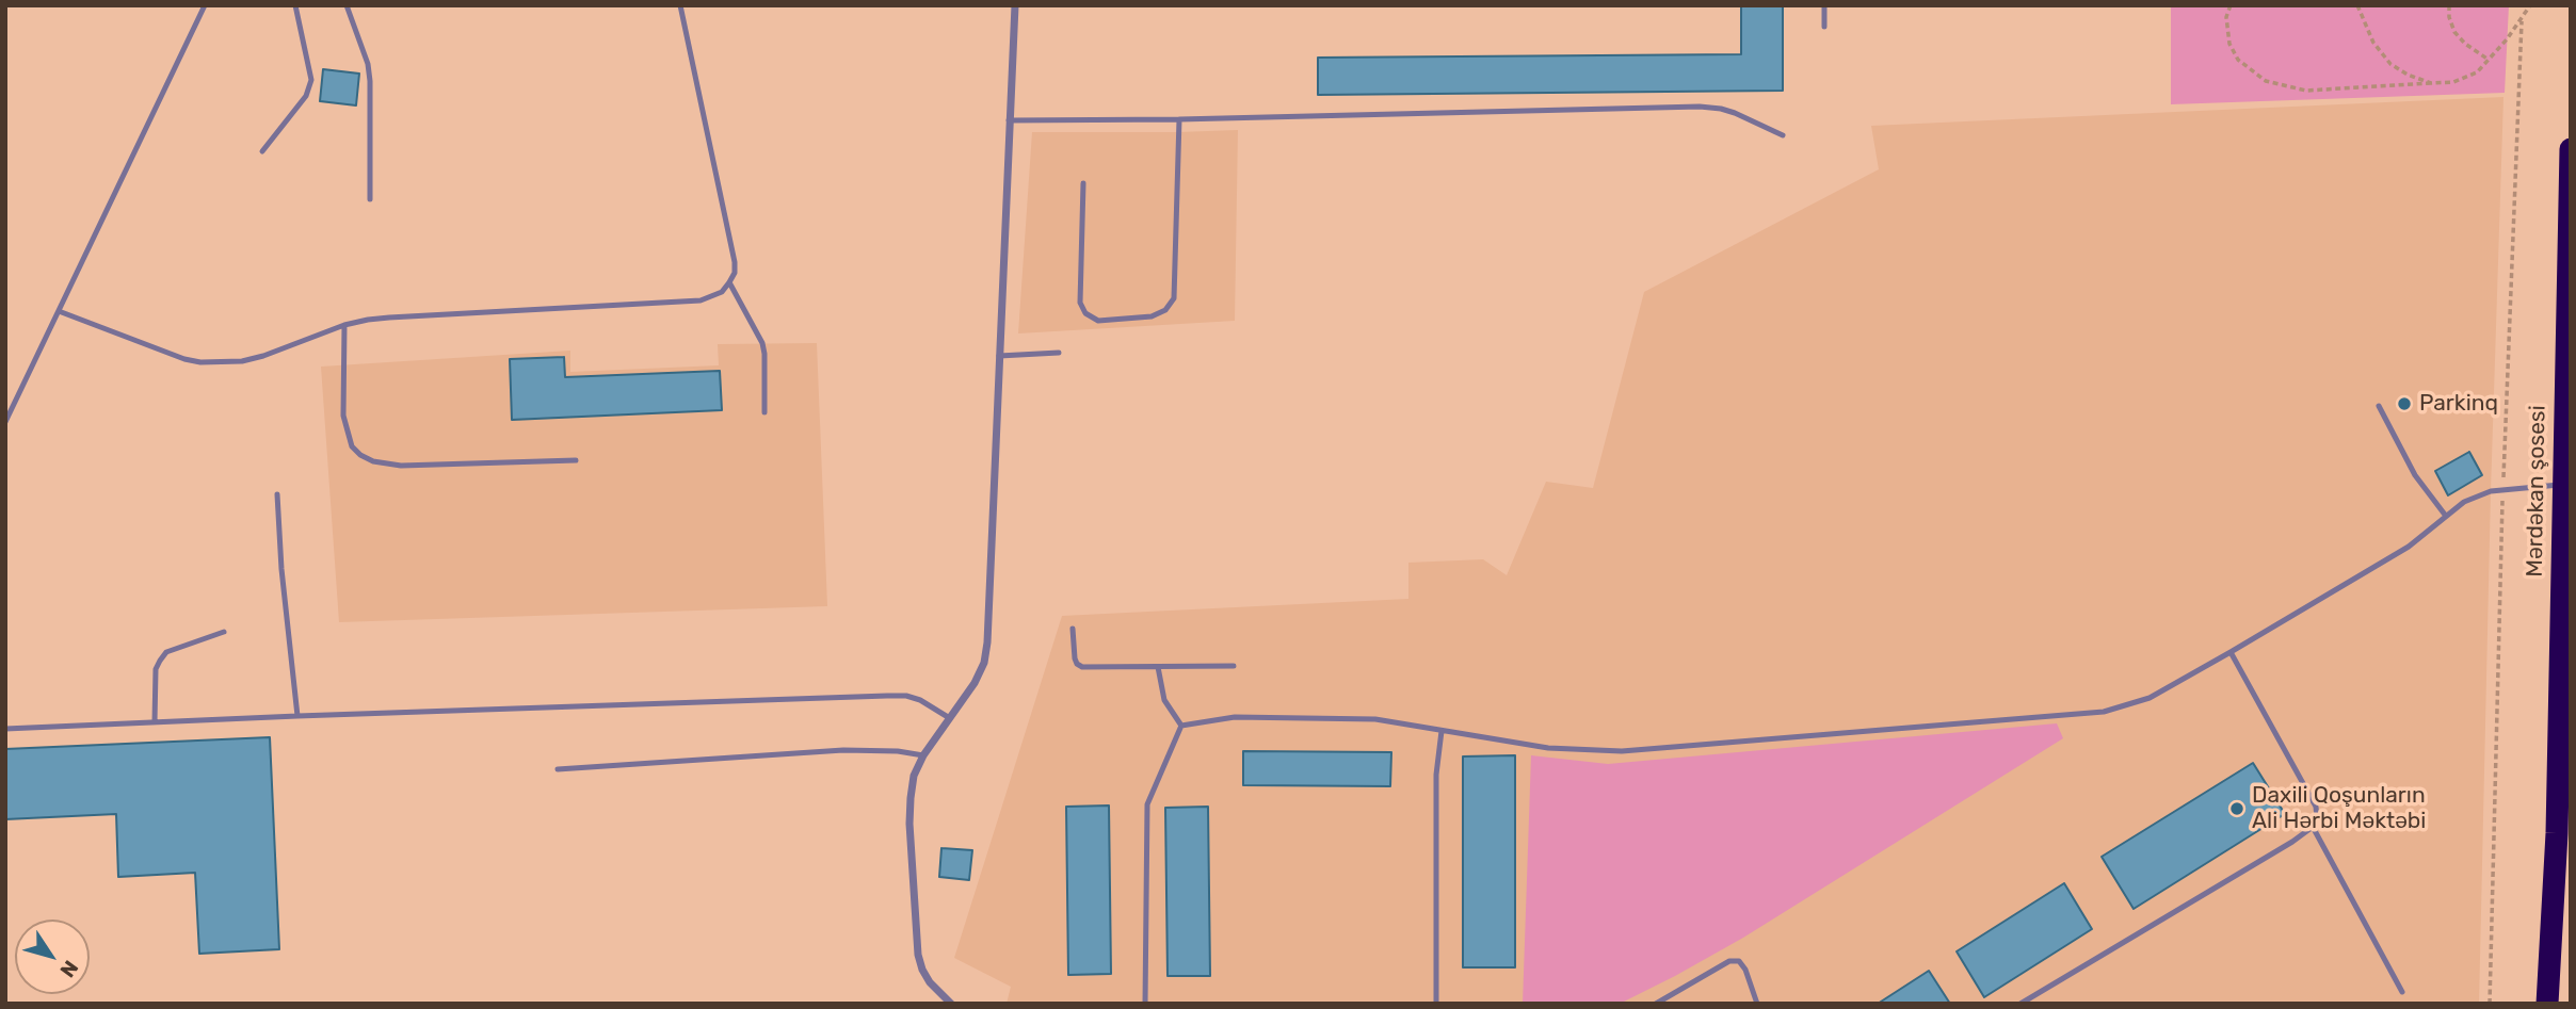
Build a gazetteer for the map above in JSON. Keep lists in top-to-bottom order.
{
  "streets": {
    "highway": ["Mərdəkan şosesi"]
  },
  "places": ["Parkinq", "Daxili Qoşunların Ali Hərbi Məktəbi"],
  "north": "bottom right"
}
